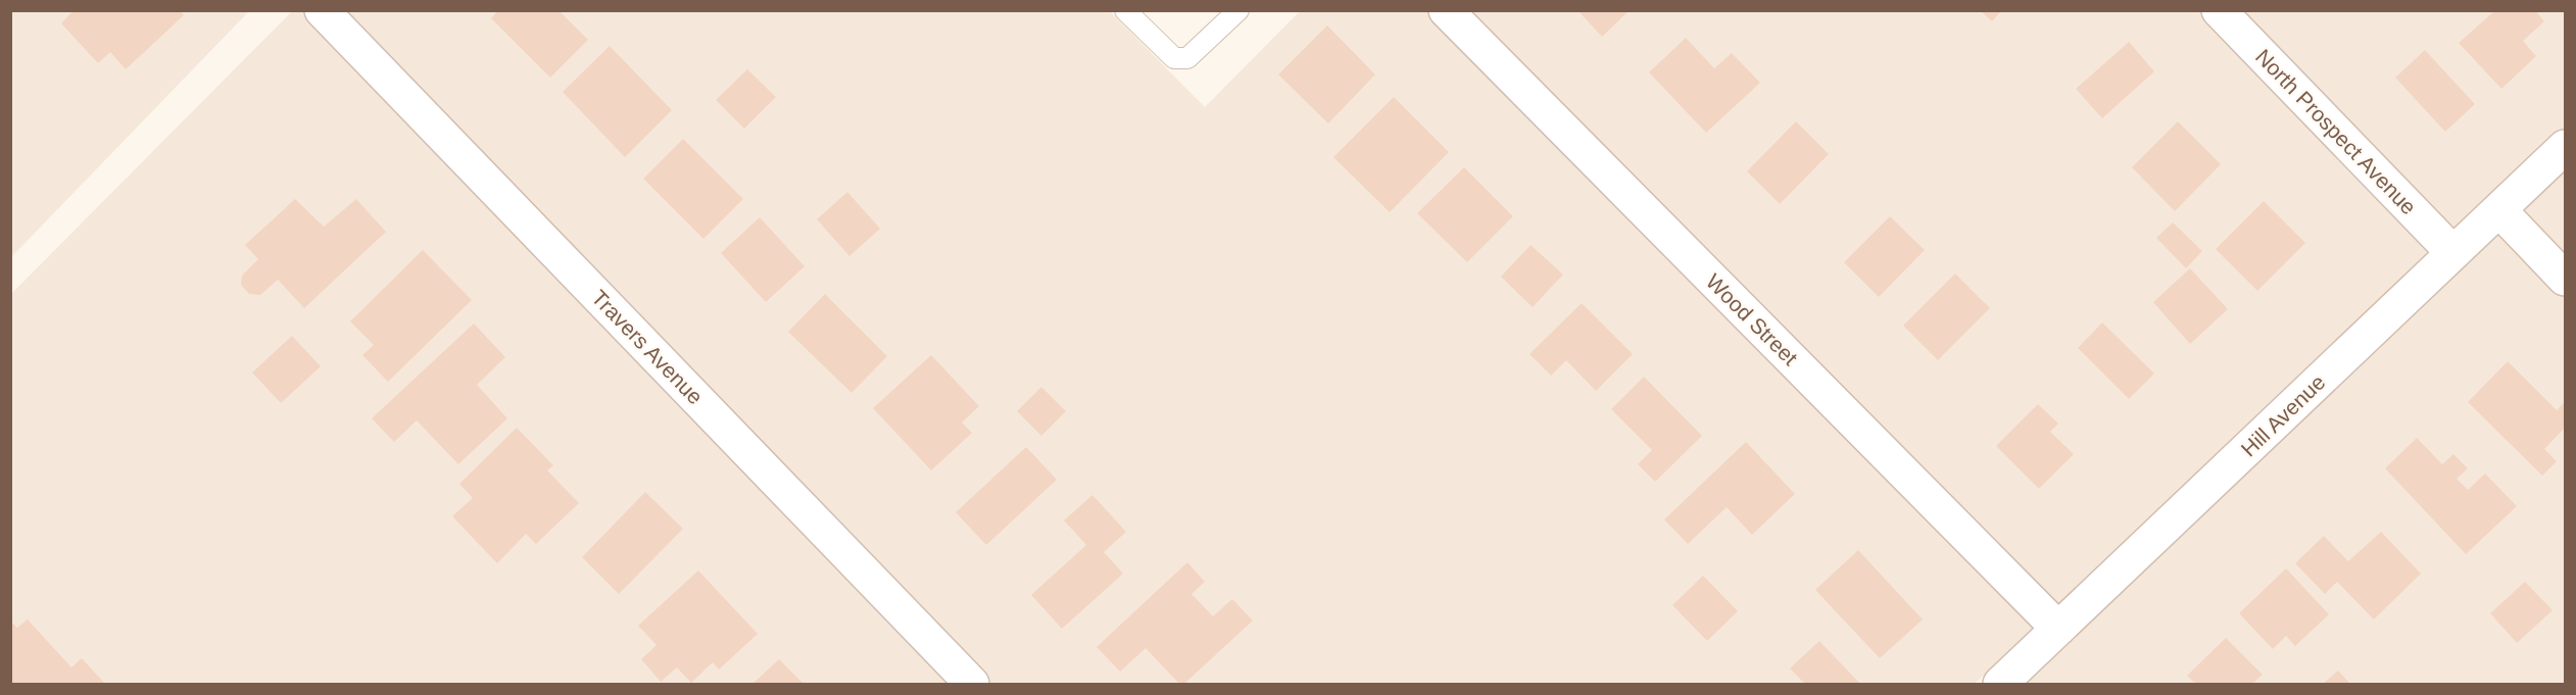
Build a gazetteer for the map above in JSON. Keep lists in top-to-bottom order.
{
  "streets": {
    "street": [
      "North Prospect Avenue",
      "Wood Street",
      "Travers Avenue",
      "Hill Avenue"
    ]
  },
  "crossings": [
    ["North Prospect Avenue", "Hill Avenue"],
    ["Wood Street", "Hill Avenue"]
  ]
}
